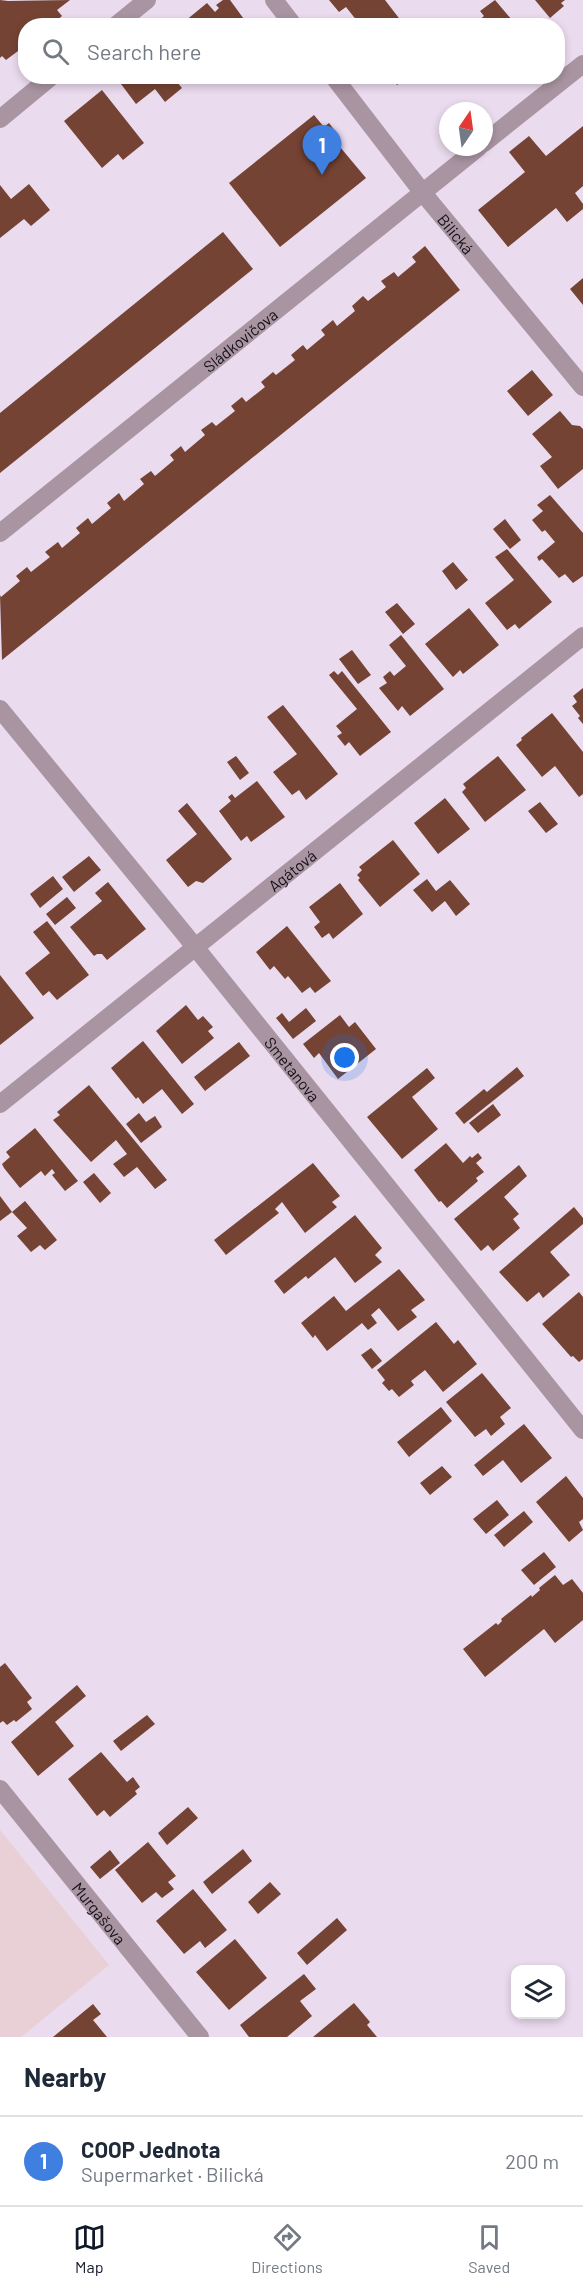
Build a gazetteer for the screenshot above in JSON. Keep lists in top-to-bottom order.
{
  "streets": {
    "street": [
      "Bilická",
      "Sládkovičova",
      "Agátová",
      "Smetanova",
      "Murgašova"
    ]
  },
  "crossings": [
    ["Bilická", "Sládkovičova"],
    ["Agátová", "Smetanova"]
  ],
  "north": "top",
  "page": {
    "search": "Search here",
    "pins": "1",
    "heading": "Nearby",
    "list": [
      {
        "mark": "1",
        "name": "COOP Jednota",
        "note": "Supermarket · Bilická",
        "value": "200 m"
      }
    ],
    "nav": ["Map", "Directions", "Saved"]
  }
}
